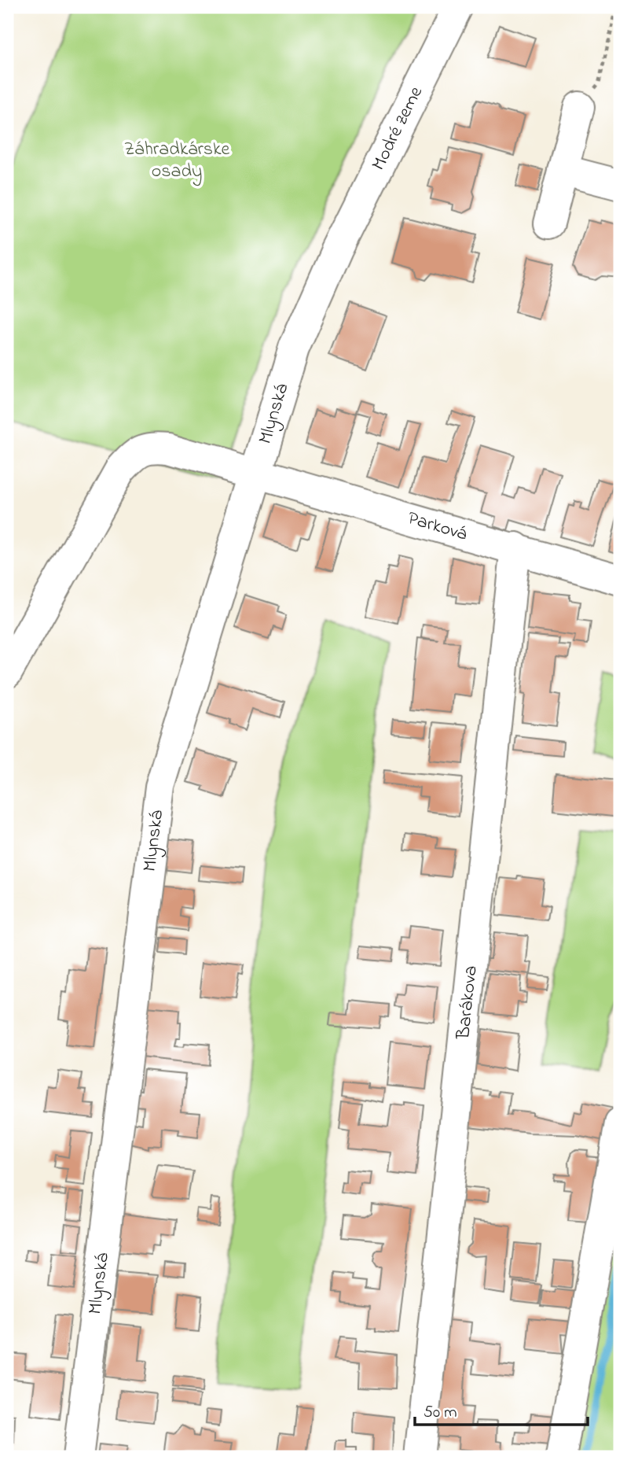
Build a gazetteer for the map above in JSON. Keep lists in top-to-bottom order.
{
  "streets": {
    "street": [
      "Modré zeme",
      "Mlynská",
      "Parková",
      "Barákova"
    ]
  },
  "crossings": [
    ["Modré zeme", "Mlynská"],
    ["Mlynská", "Parková"],
    ["Parková", "Barákova"]
  ],
  "parks": ["Záhradkárske osady"],
  "scale_bar": "50 m"
}
